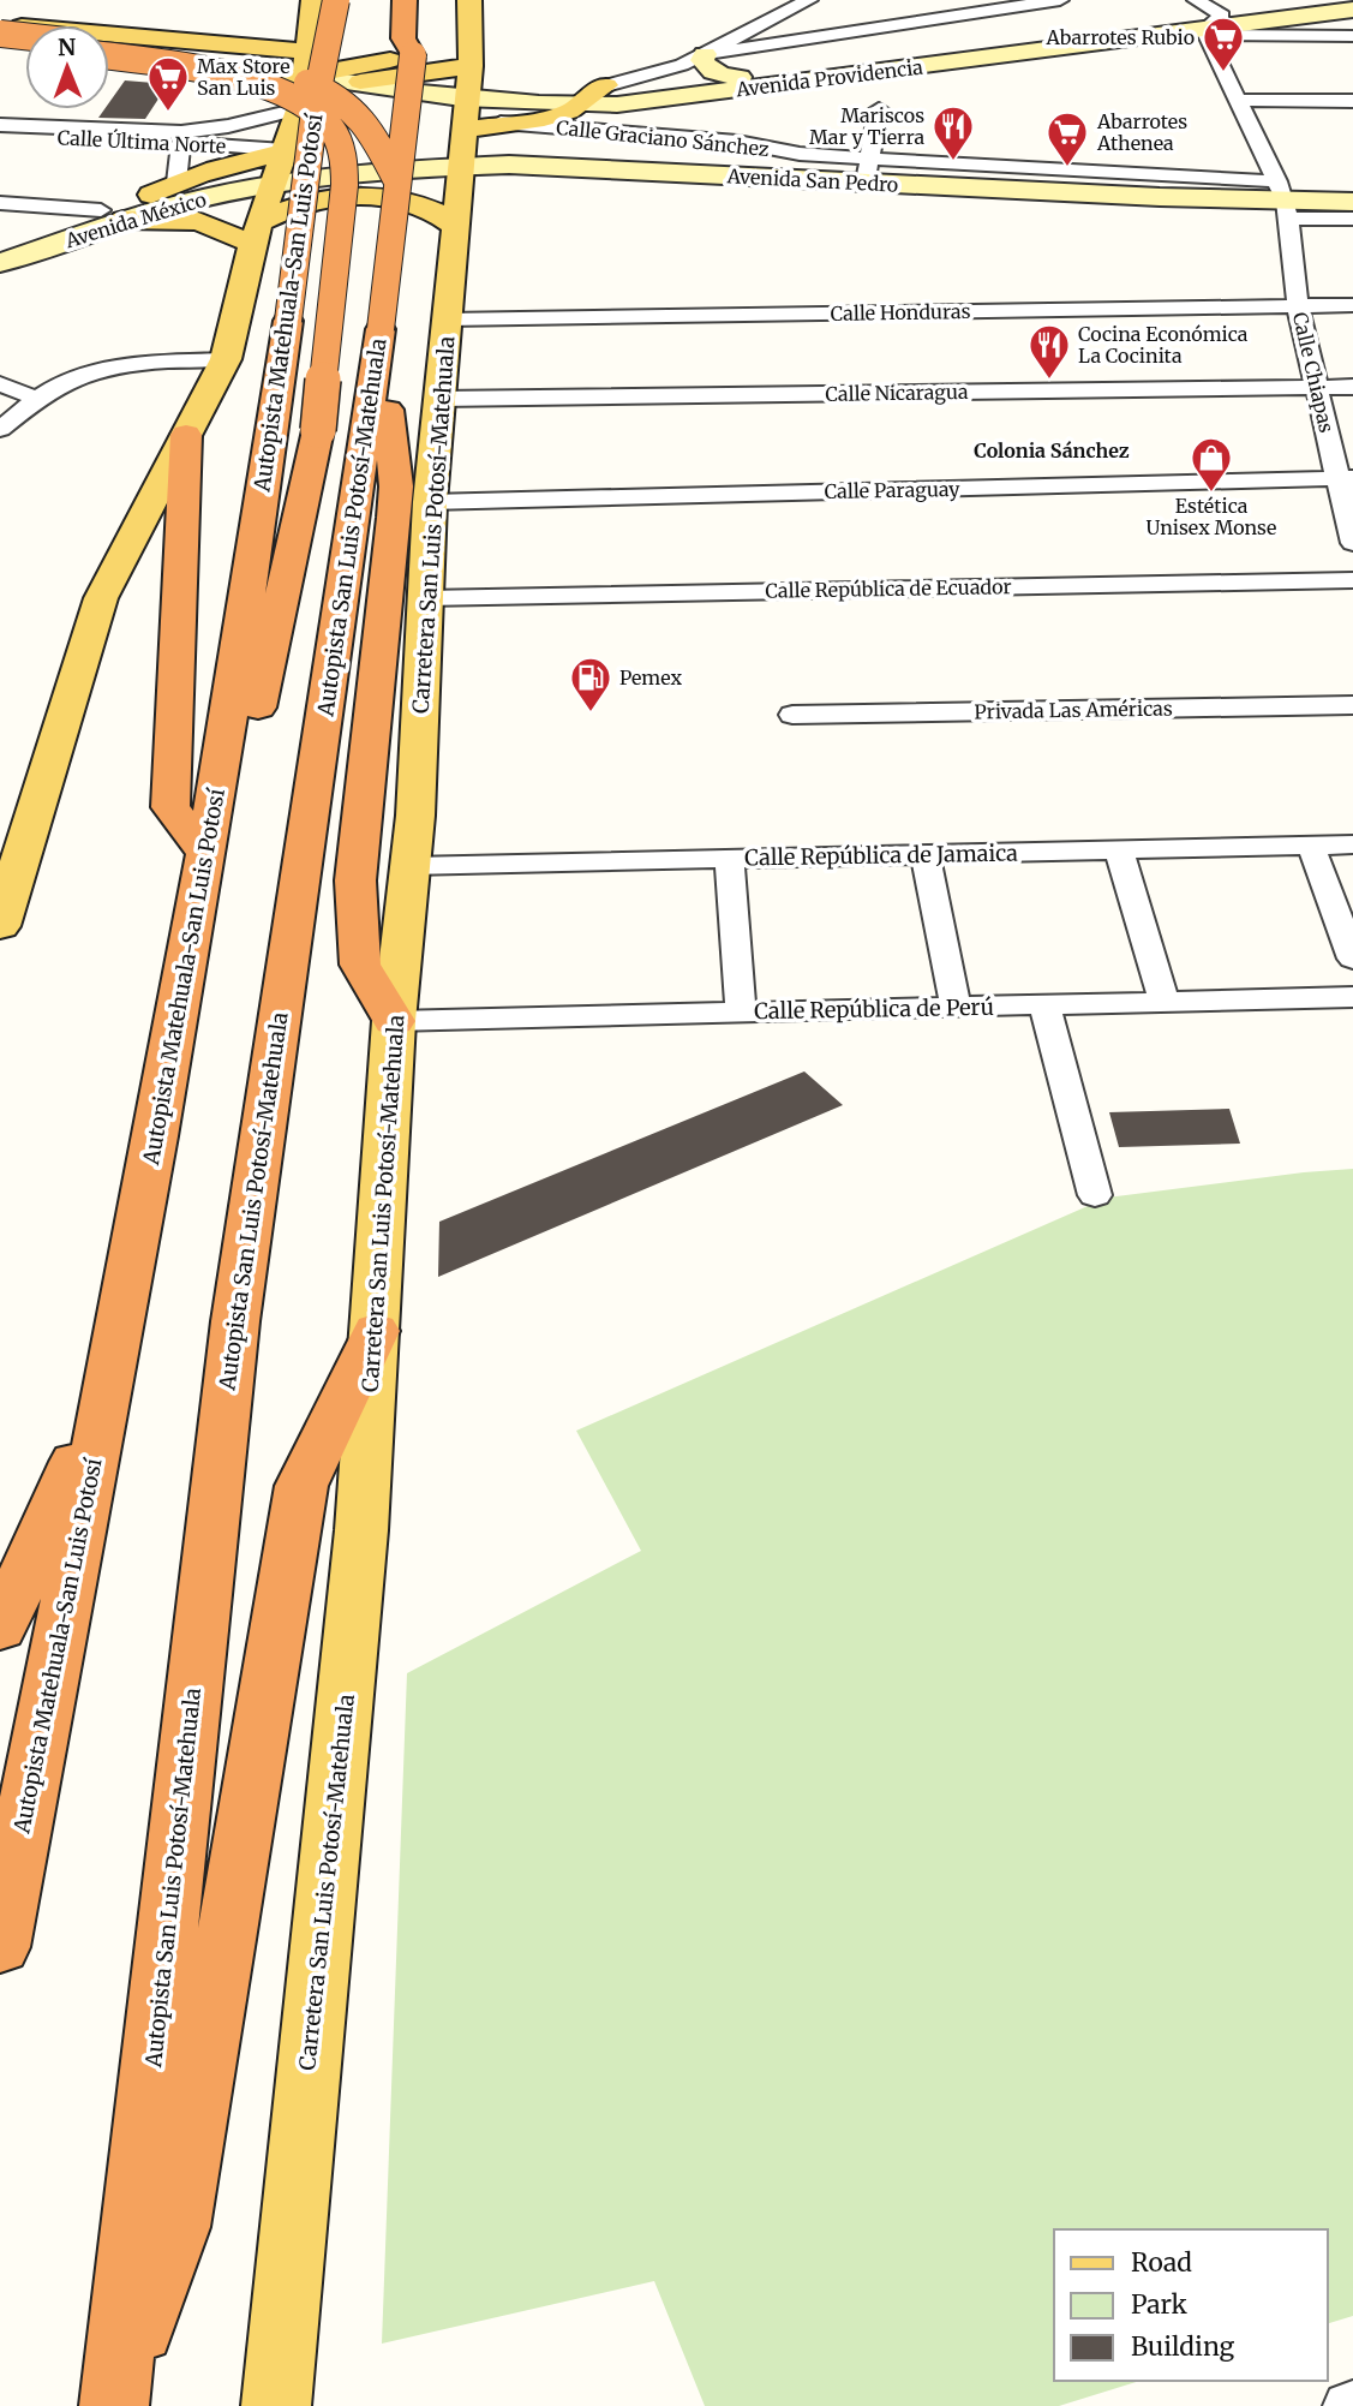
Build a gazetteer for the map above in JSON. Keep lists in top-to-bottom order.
{
  "streets": {
    "highway": ["Autopista Matehuala-San Luis Potosí", "Autopista San Luis Potosí-Matehuala"],
    "main road": ["Carretera San Luis Potosí-Matehuala"],
    "street": [
      "Avenida Providencia",
      "Calle Graciano Sánchez",
      "Calle Última Norte",
      "Avenida San Pedro",
      "Avenida México",
      "Calle Honduras",
      "Calle Chiapas",
      "Calle Nicaragua",
      "Calle Paraguay",
      "Calle República de Ecuador",
      "Privada Las Américas",
      "Calle República de Jamaica",
      "Calle República de Perú"
    ]
  },
  "crossings": [
    ["Avenida Providencia", "Calle Última Norte"],
    ["Avenida Providencia", "Autopista Matehuala-San Luis Potosí"],
    ["Avenida Providencia", "Carretera San Luis Potosí-Matehuala"],
    ["Calle Graciano Sánchez", "Avenida San Pedro"],
    ["Calle Última Norte", "Avenida San Pedro"],
    ["Calle Última Norte", "Avenida México"],
    ["Calle Última Norte", "Autopista Matehuala-San Luis Potosí"],
    ["Avenida San Pedro", "Avenida México"],
    ["Avenida San Pedro", "Calle Chiapas"],
    ["Avenida San Pedro", "Carretera San Luis Potosí-Matehuala"],
    ["Calle Honduras", "Calle Chiapas"],
    ["Calle Honduras", "Carretera San Luis Potosí-Matehuala"],
    ["Calle Chiapas", "Calle Nicaragua"],
    ["Calle Chiapas", "Calle Paraguay"],
    ["Calle Nicaragua", "Carretera San Luis Potosí-Matehuala"],
    ["Calle Paraguay", "Carretera San Luis Potosí-Matehuala"],
    ["Carretera San Luis Potosí-Matehuala", "Calle República de Ecuador"],
    ["Carretera San Luis Potosí-Matehuala", "Calle República de Jamaica"],
    ["Carretera San Luis Potosí-Matehuala", "Calle República de Perú"]
  ],
  "districts": ["Colonia Sánchez"],
  "places": {
    "supermarket": ["Abarrotes Rubio", "Max Store San Luis", "Abarrotes Athenea"],
    "restaurant": ["Mariscos Mar y Tierra", "Cocina Económica La Cocinita"],
    "shop": ["Estética Unisex Monse"],
    "fuel station": ["Pemex"]
  },
  "legend": ["Road", "Park", "Building"],
  "north": "top"
}
